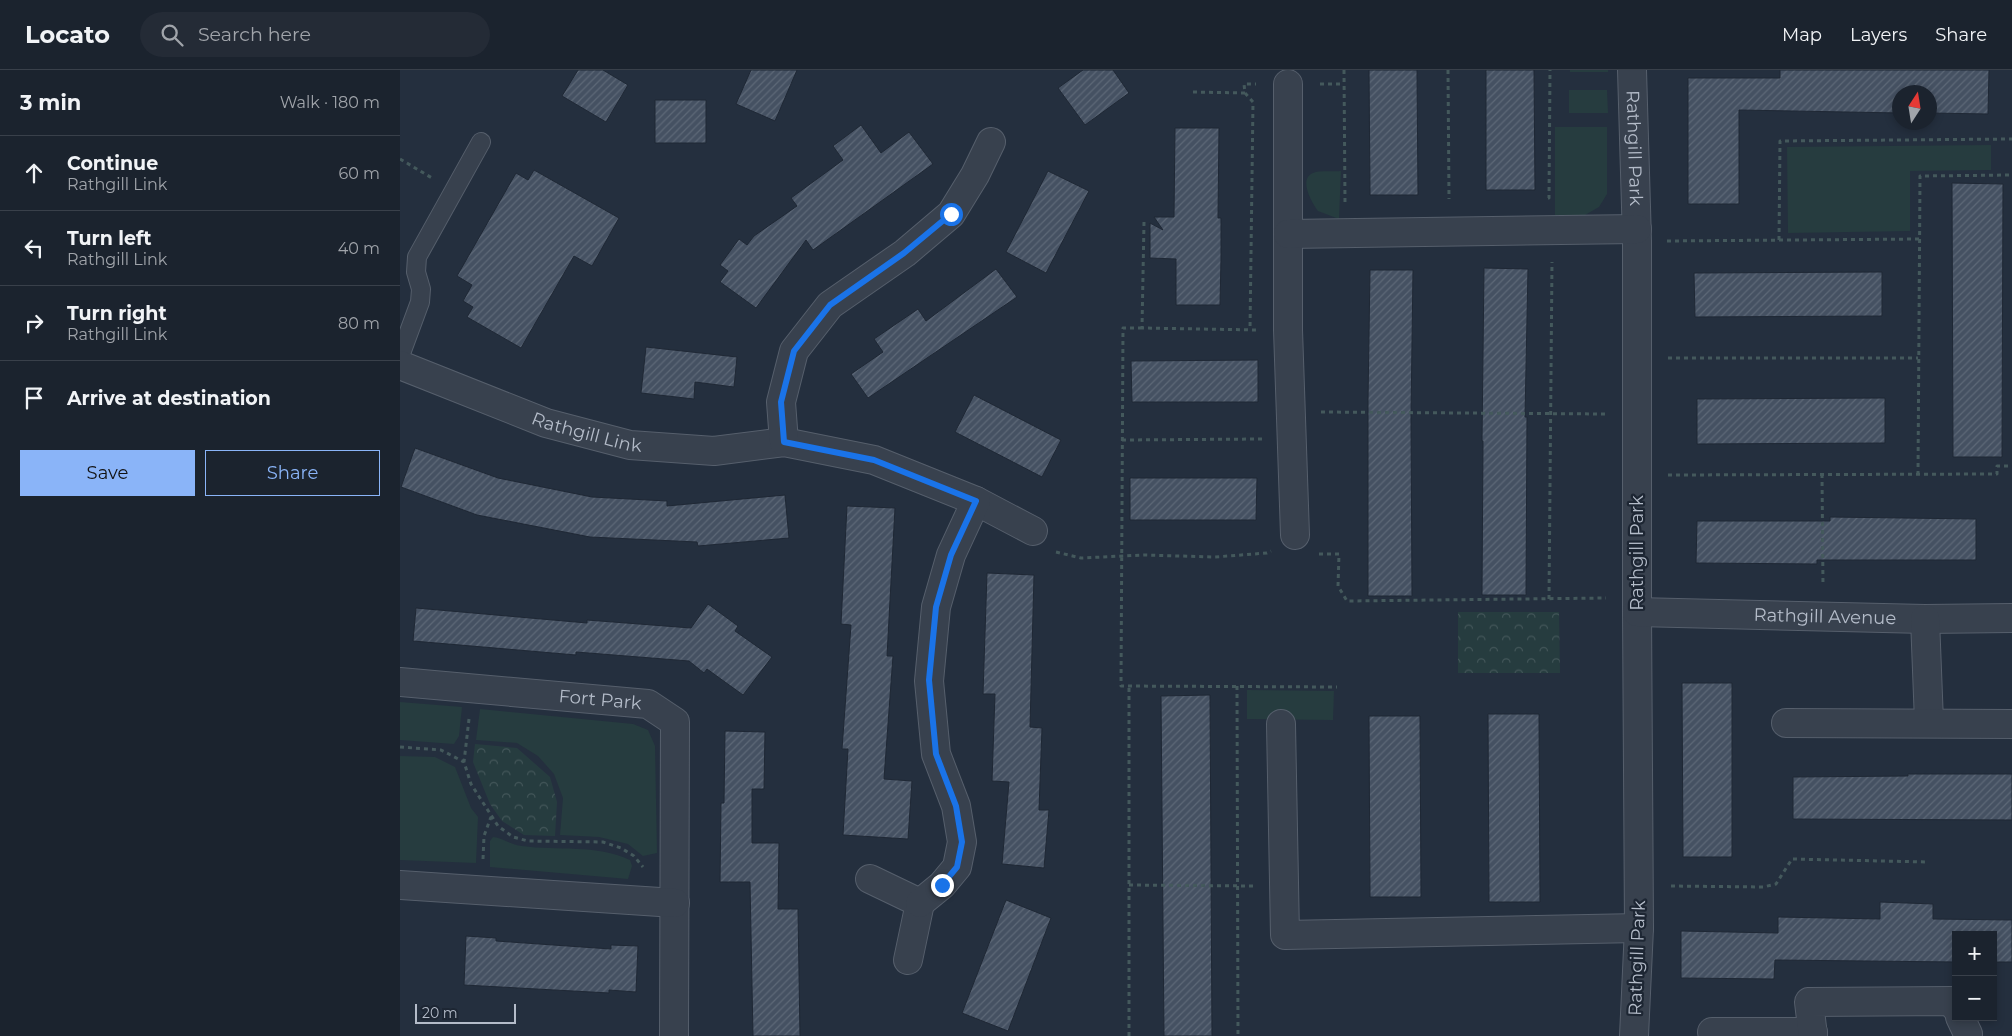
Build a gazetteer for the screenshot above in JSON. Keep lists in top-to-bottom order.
{
  "streets": {
    "street": [
      "Rathgill Park",
      "Rathgill Link",
      "Rathgill Avenue",
      "Fort Park"
    ]
  },
  "crossings": [
    ["Rathgill Park", "Rathgill Avenue"]
  ],
  "scale_bar": "20 m",
  "north": "top",
  "page": {
    "header": "Locato",
    "search": "Search here",
    "nav": ["Map", "Layers", "Share"],
    "heading": ["3 min", "Walk · 180 m"],
    "list": [
      ["Continue", "Rathgill Link", "60 m"],
      ["Turn left", "Rathgill Link", "40 m"],
      ["Turn right", "Rathgill Link", "80 m"],
      "Arrive at destination"
    ],
    "buttons": ["Save", "Share"],
    "map_buttons": ["+", "−"],
    "scale": "20 m"
  }
}
